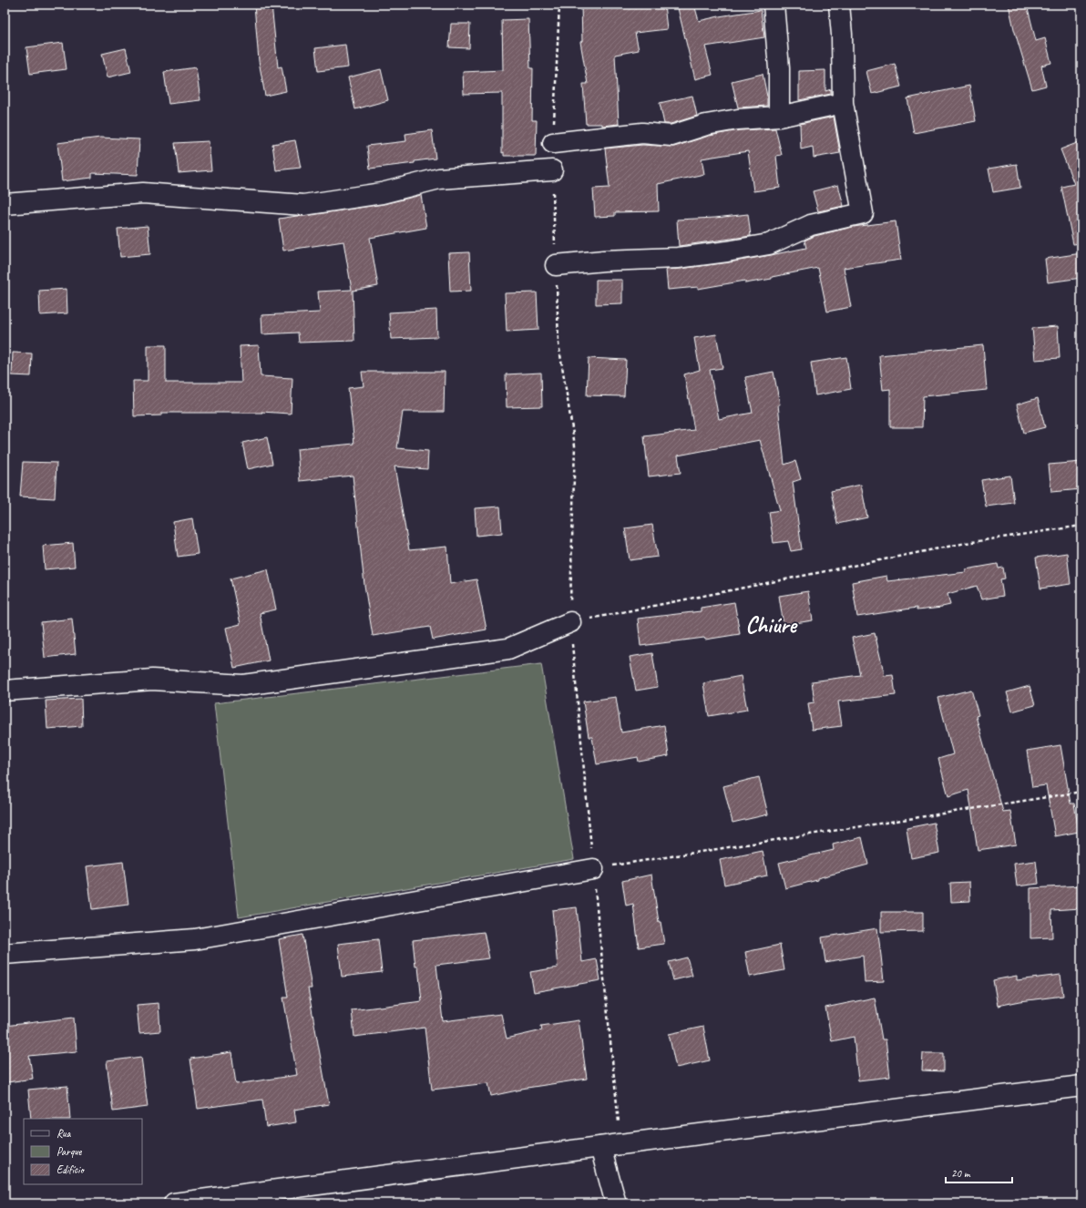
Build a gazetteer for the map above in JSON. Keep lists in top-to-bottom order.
{
  "districts": ["Chiúre"],
  "legend": ["Rua", "Parque", "Edifício"],
  "scale_bar": "20 m"
}
